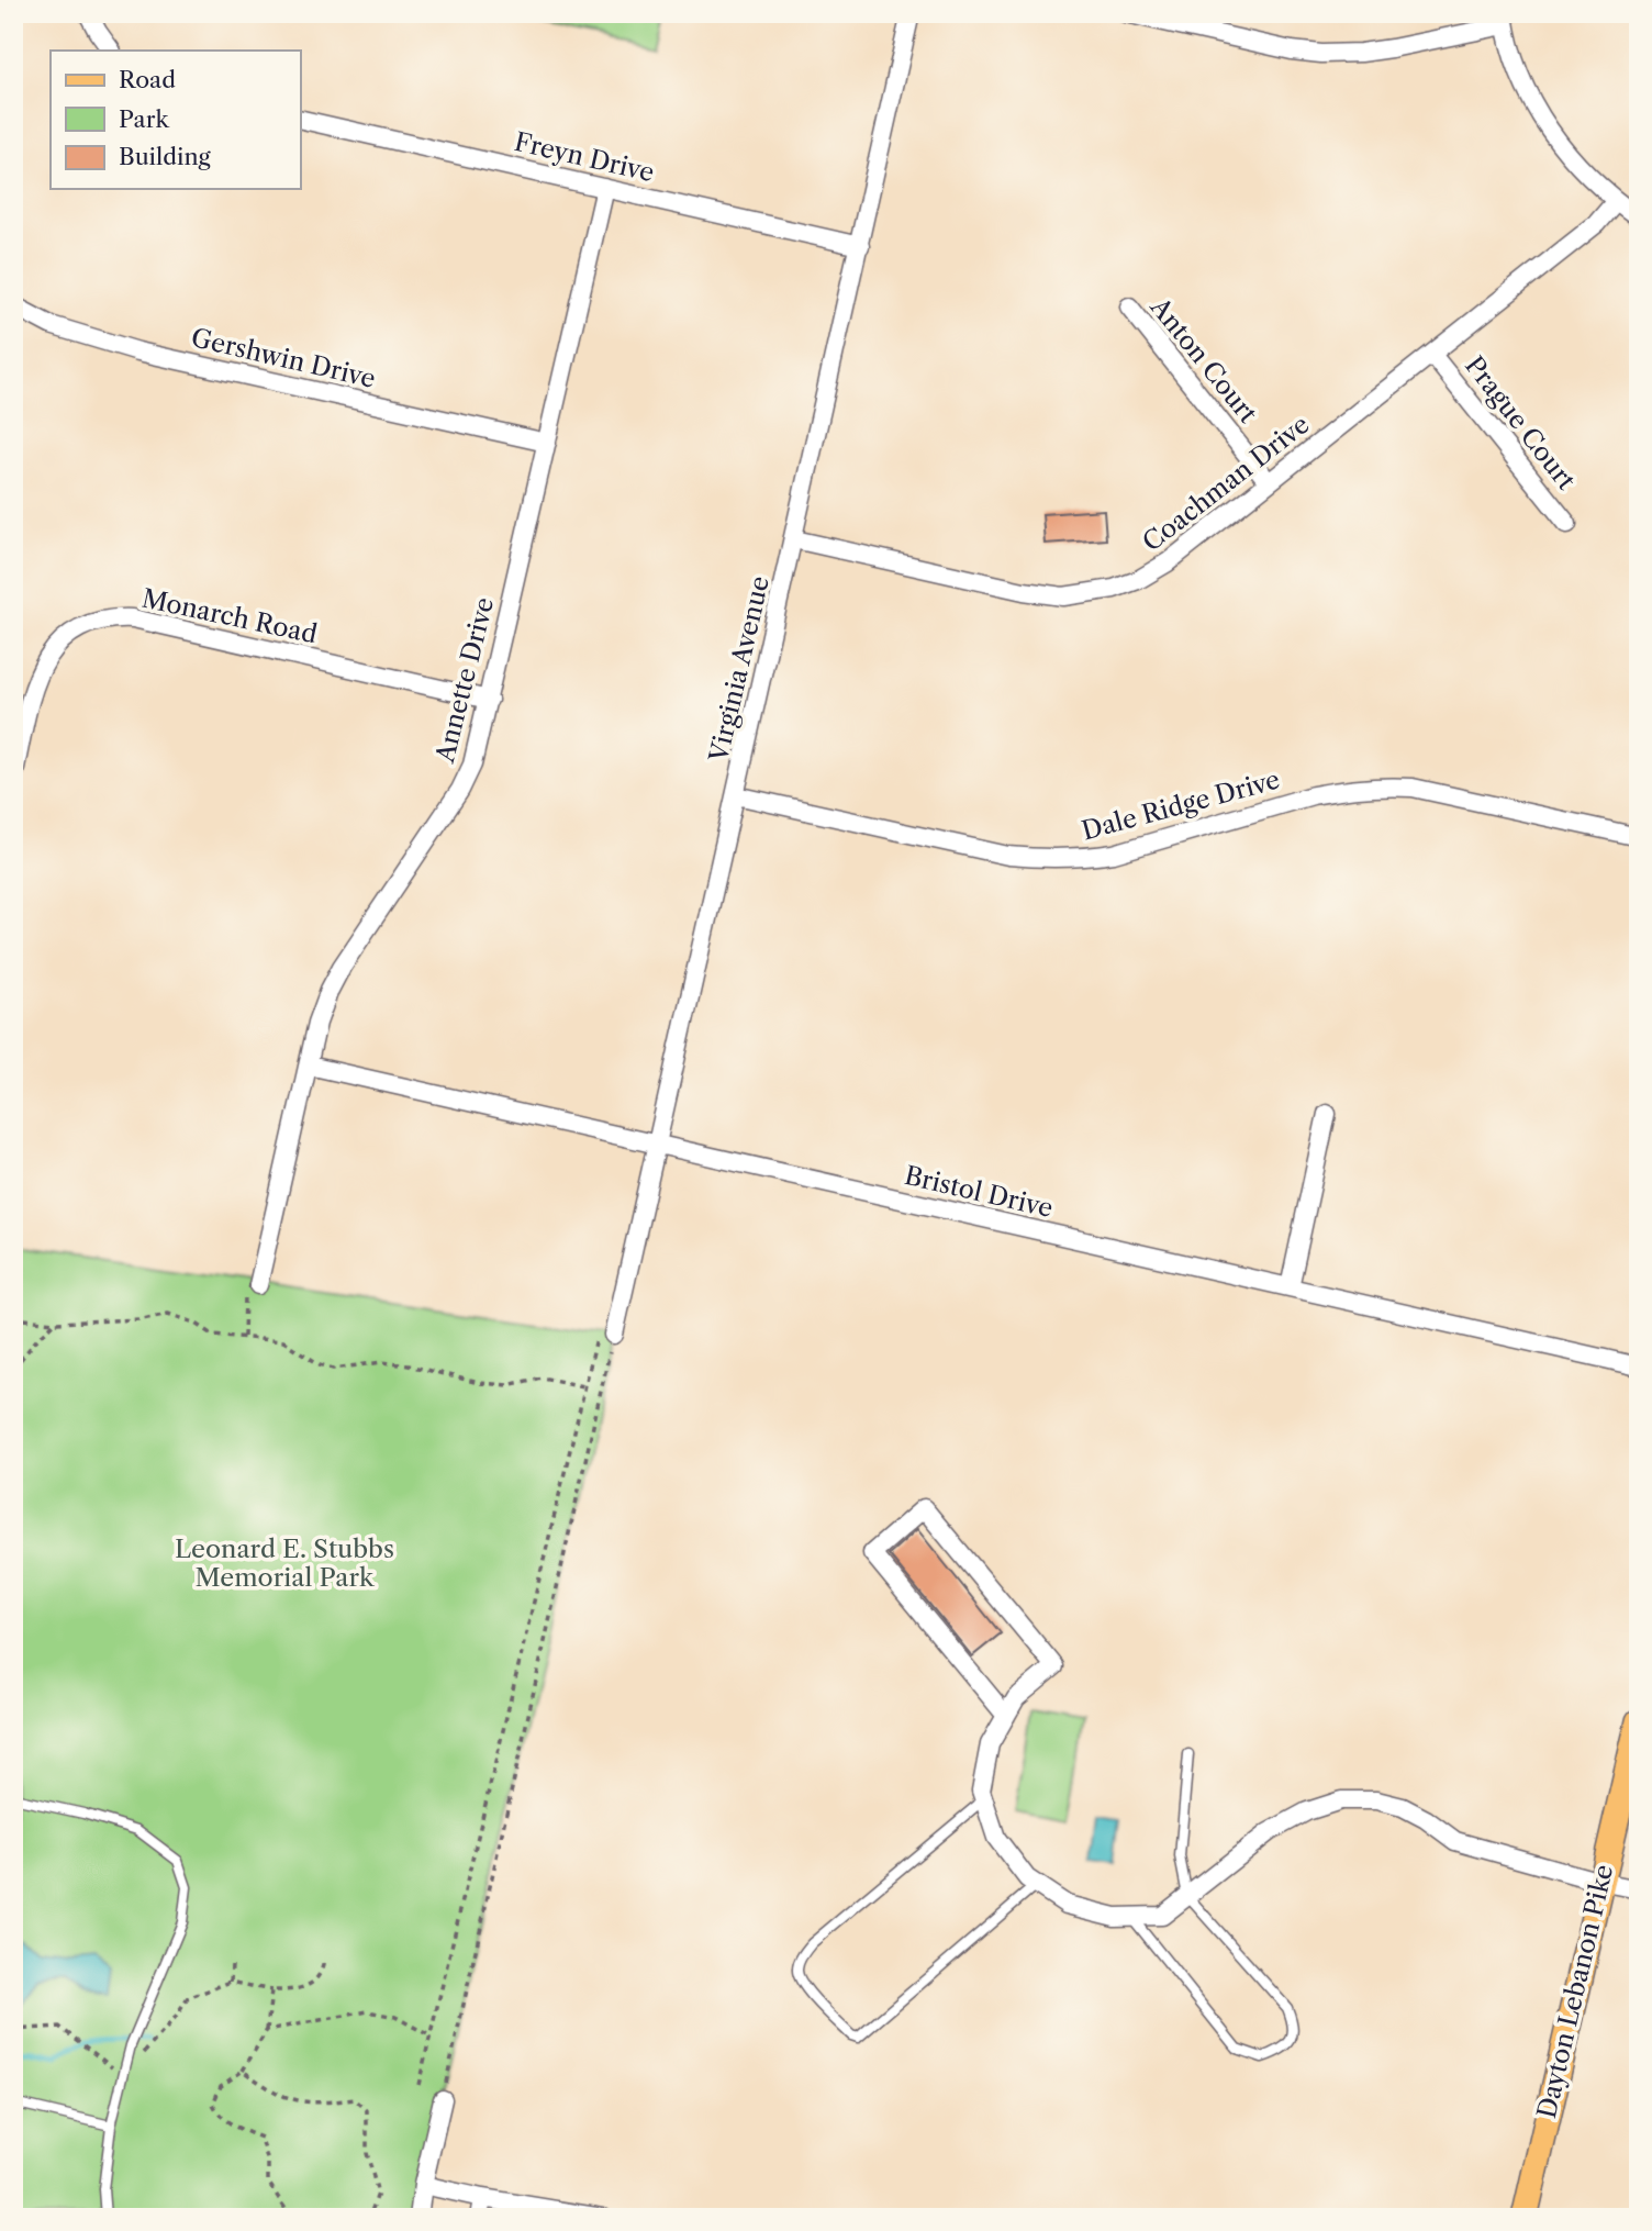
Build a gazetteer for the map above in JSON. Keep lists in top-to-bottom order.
{
  "streets": {
    "main road": ["Dayton Lebanon Pike"],
    "street": [
      "Freyn Drive",
      "Gershwin Drive",
      "Anton Court",
      "Prague Court",
      "Coachman Drive",
      "Monarch Road",
      "Virginia Avenue",
      "Annette Drive",
      "Dale Ridge Drive",
      "Bristol Drive"
    ]
  },
  "crossings": [
    ["Freyn Drive", "Virginia Avenue"],
    ["Freyn Drive", "Annette Drive"],
    ["Gershwin Drive", "Annette Drive"],
    ["Anton Court", "Coachman Drive"],
    ["Prague Court", "Coachman Drive"],
    ["Coachman Drive", "Virginia Avenue"],
    ["Monarch Road", "Annette Drive"],
    ["Virginia Avenue", "Dale Ridge Drive"],
    ["Virginia Avenue", "Bristol Drive"],
    ["Annette Drive", "Bristol Drive"]
  ],
  "parks": ["Leonard E. Stubbs Memorial Park"],
  "legend": ["Road", "Park", "Building"]
}
